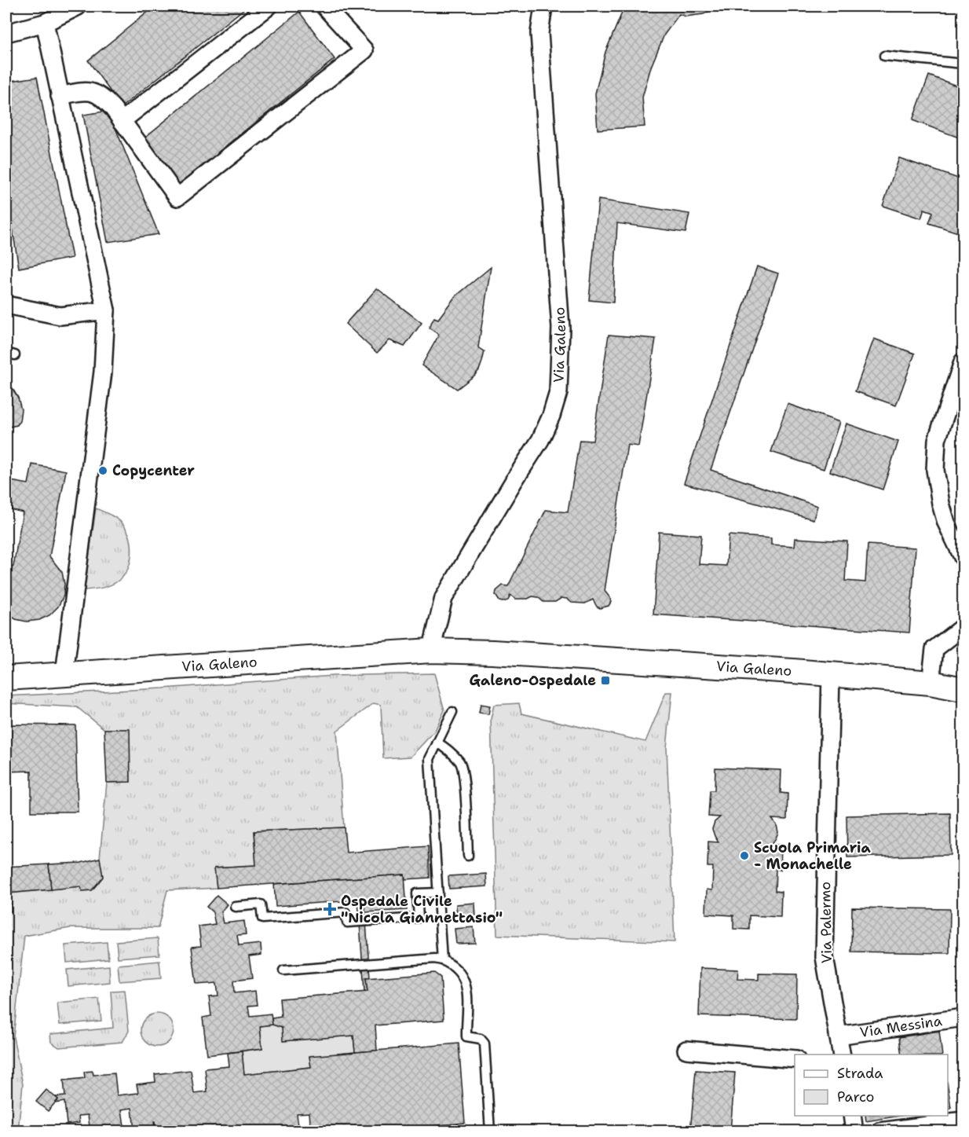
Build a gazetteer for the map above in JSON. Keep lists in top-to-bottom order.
{
  "streets": {
    "main road": ["Via Galeno"],
    "street": ["Via Palermo", "Via Messina"]
  },
  "crossings": [
    ["Via Galeno", "Via Palermo"],
    ["Via Palermo", "Via Messina"]
  ],
  "places": {
    "other": ["Copycenter", "Scuola Primaria - Monachelle"],
    "transit": ["Galeno-Ospedale"],
    "health": ["Ospedale Civile \"Nicola Giannettasio\""]
  },
  "legend": ["Strada", "Parco"]
}
